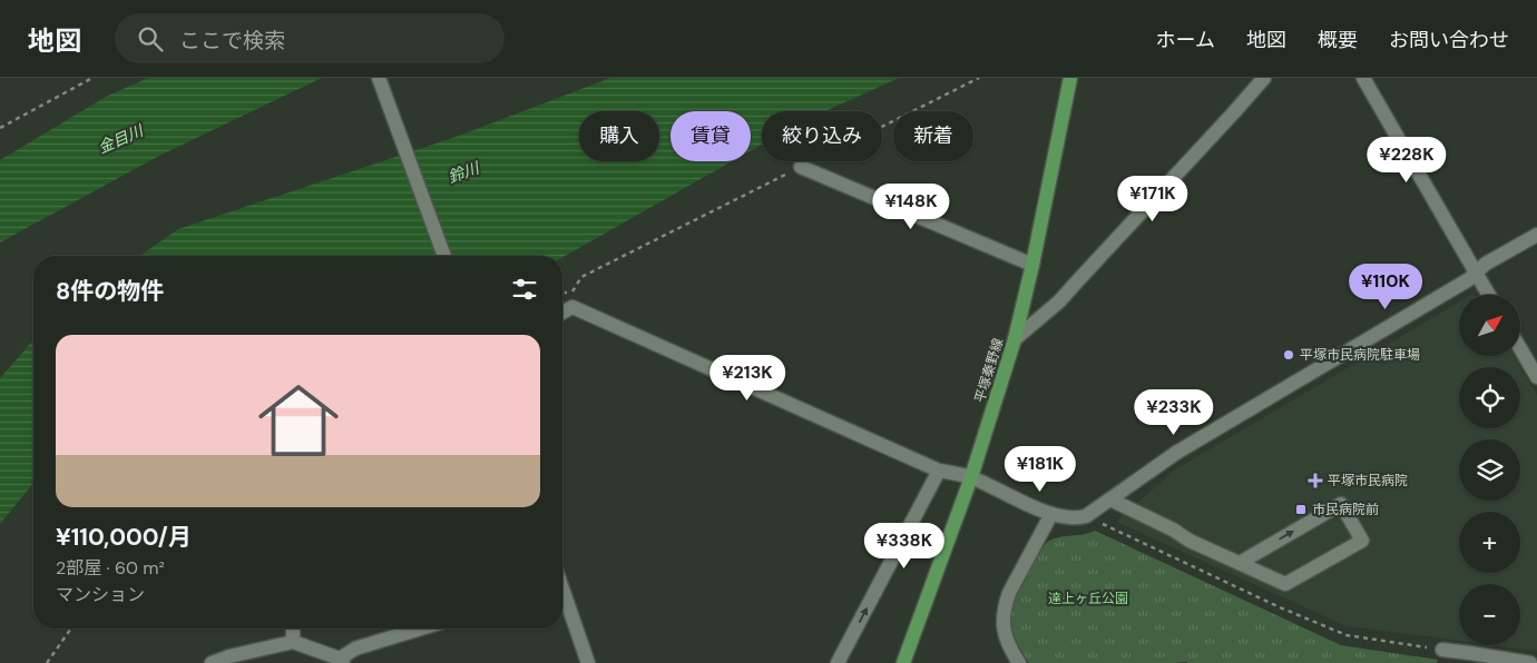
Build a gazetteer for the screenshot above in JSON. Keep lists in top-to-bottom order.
{
  "streets": {
    "main road": ["平塚秦野線"]
  },
  "water": ["金目川", "鈴川"],
  "parks": ["達上ヶ丘公園"],
  "places": {
    "other": ["平塚市民病院駐車場"],
    "health": ["平塚市民病院"],
    "transit": ["市民病院前"]
  },
  "north": "top right",
  "page": {
    "header": "地図",
    "search": "ここで検索",
    "nav": [
      "ホーム",
      "地図",
      "概要",
      "お問い合わせ"
    ],
    "chip": [
      "購入",
      "賃貸",
      "絞り込み",
      "新着"
    ],
    "price": [
      "¥228K",
      "¥171K",
      "¥148K",
      "¥110K",
      "¥213K",
      "¥233K",
      "¥181K",
      "¥338K"
    ],
    "heading": "8件の物件",
    "map_buttons": ["+", "−"],
    "list": [
      {
        "name": "¥110,000/月",
        "note": "2部屋 · 60 m² · マンション"
      }
    ]
  }
}
